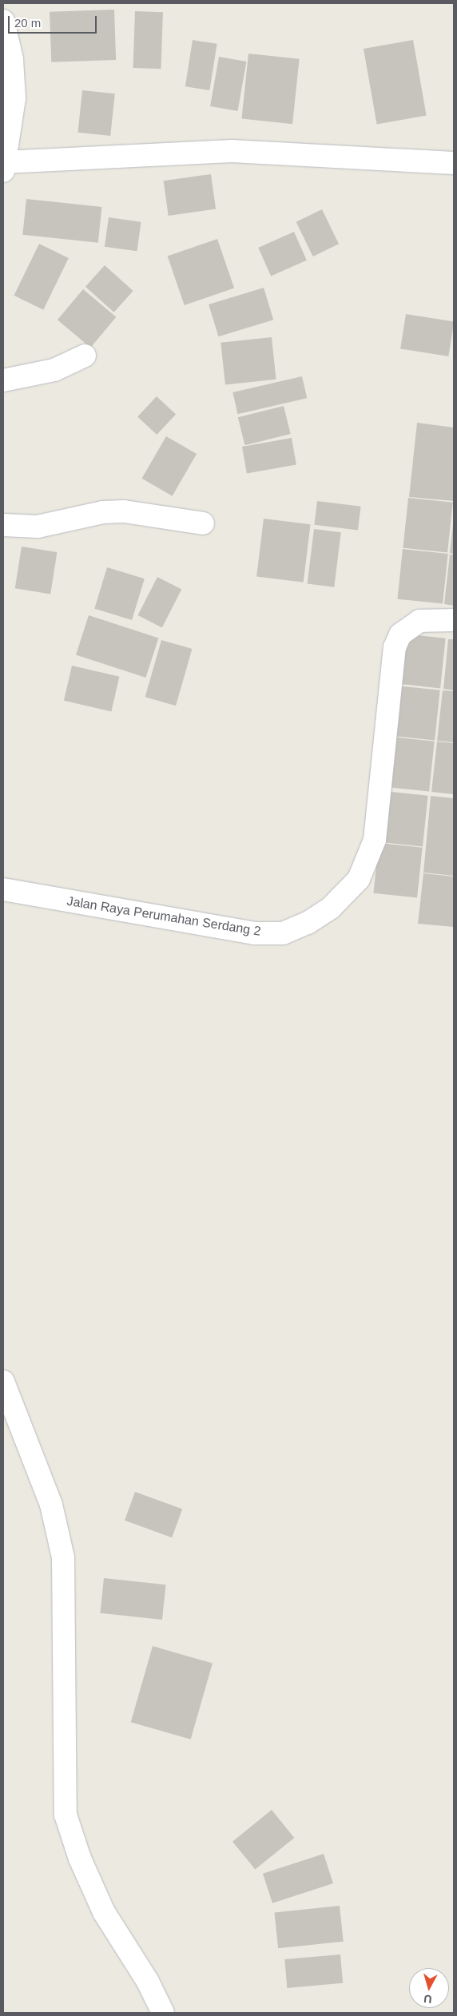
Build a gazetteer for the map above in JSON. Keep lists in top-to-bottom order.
{
  "streets": {
    "street": ["Jalan Raya Perumahan Serdang 2"]
  },
  "scale_bar": "20 m",
  "north": "bottom"
}
